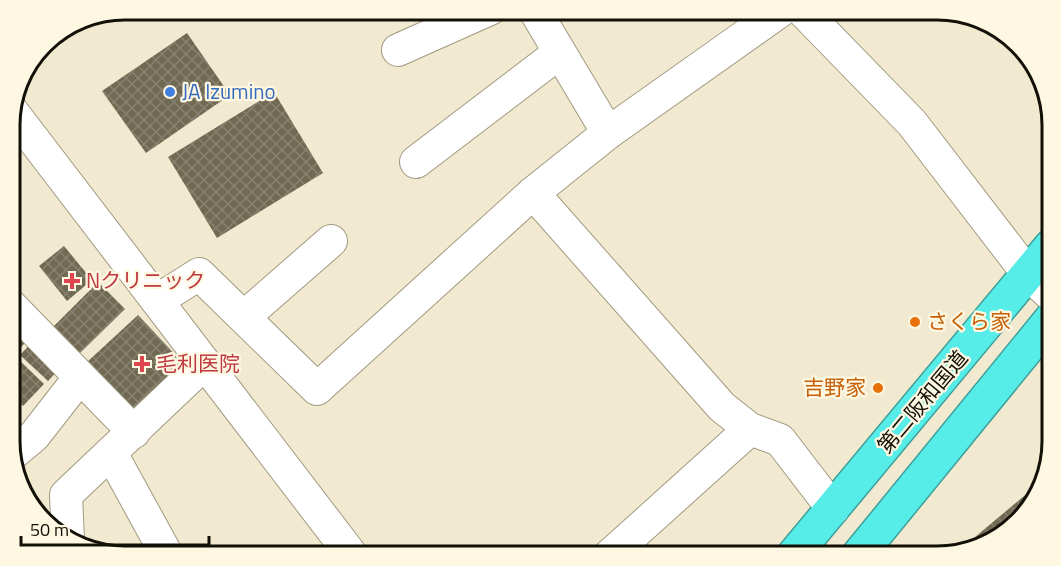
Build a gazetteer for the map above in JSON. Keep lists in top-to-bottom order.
{
  "streets": {
    "highway": ["第二阪和国道"]
  },
  "places": {
    "other": ["JA Izumino", "さくら家", "吉野家"],
    "health": ["Nクリニック", "毛利医院"]
  },
  "scale_bar": "50 m"
}
